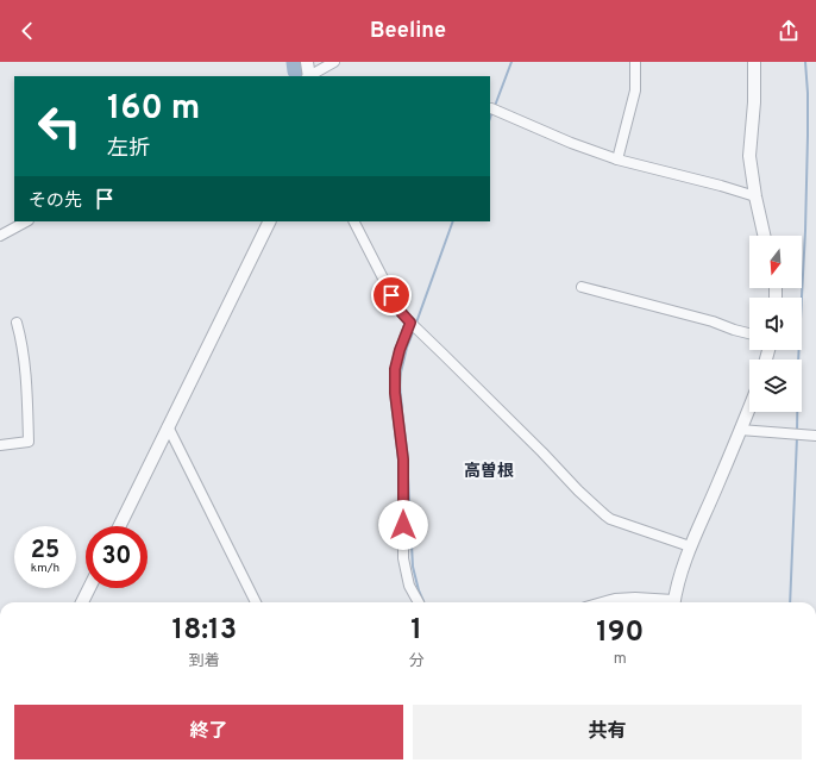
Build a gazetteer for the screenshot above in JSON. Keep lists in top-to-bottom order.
{
  "districts": ["高曽根"],
  "north": "bottom",
  "page": {
    "header": "Beeline",
    "turn": ["160 m", "左折"],
    "then": "その先",
    "speed": "25 km/h",
    "limit": "30",
    "eta": [
      "18:13",
      "到着",
      "1",
      "分",
      "190",
      "m"
    ],
    "buttons": ["終了", "共有"]
  }
}
